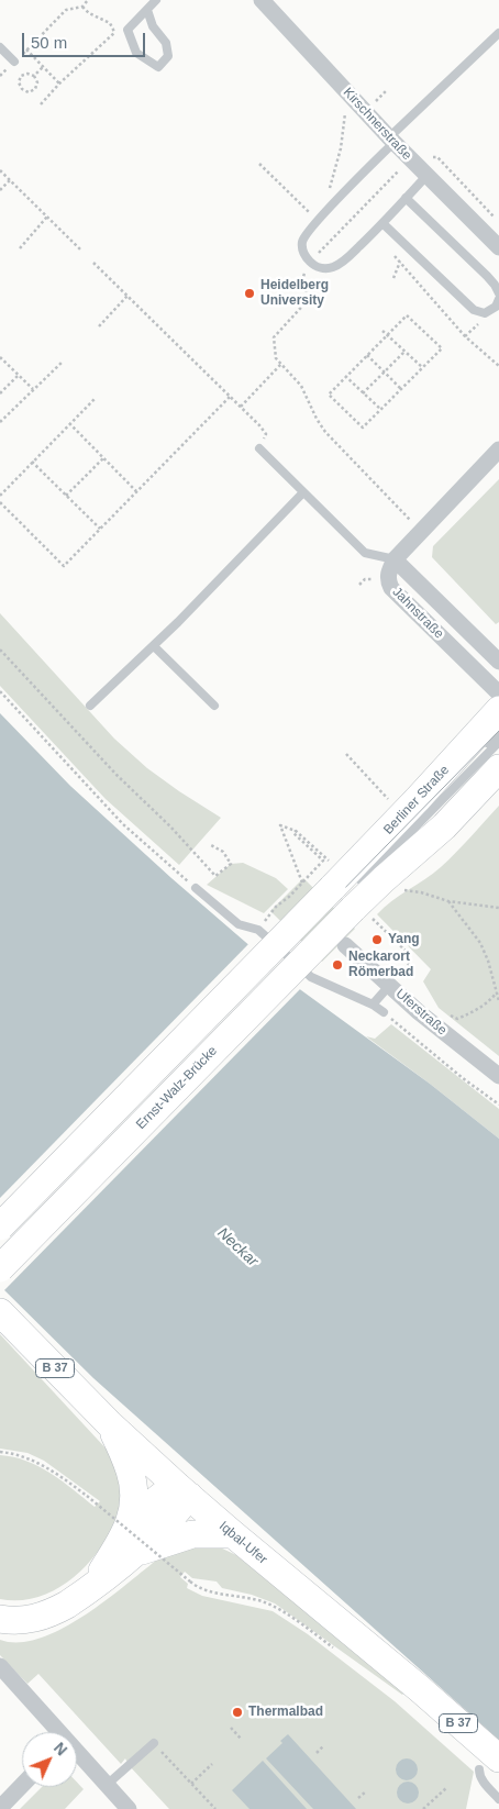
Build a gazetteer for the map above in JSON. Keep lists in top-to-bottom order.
{
  "streets": {
    "main road": [
      "Berliner Straße",
      "Ernst-Walz-Brücke",
      "B 37",
      "Iqbal-Ufer"
    ],
    "street": ["Kirschnerstraße", "Jahnstraße", "Uferstraße"]
  },
  "crossings": [
    ["Berliner Straße", "Ernst-Walz-Brücke"]
  ],
  "water": ["Neckar"],
  "places": [
    "Heidelberg University",
    "Yang",
    "Neckarort Römerbad",
    "Thermalbad"
  ],
  "scale_bar": "50 m",
  "north": "top right"
}
